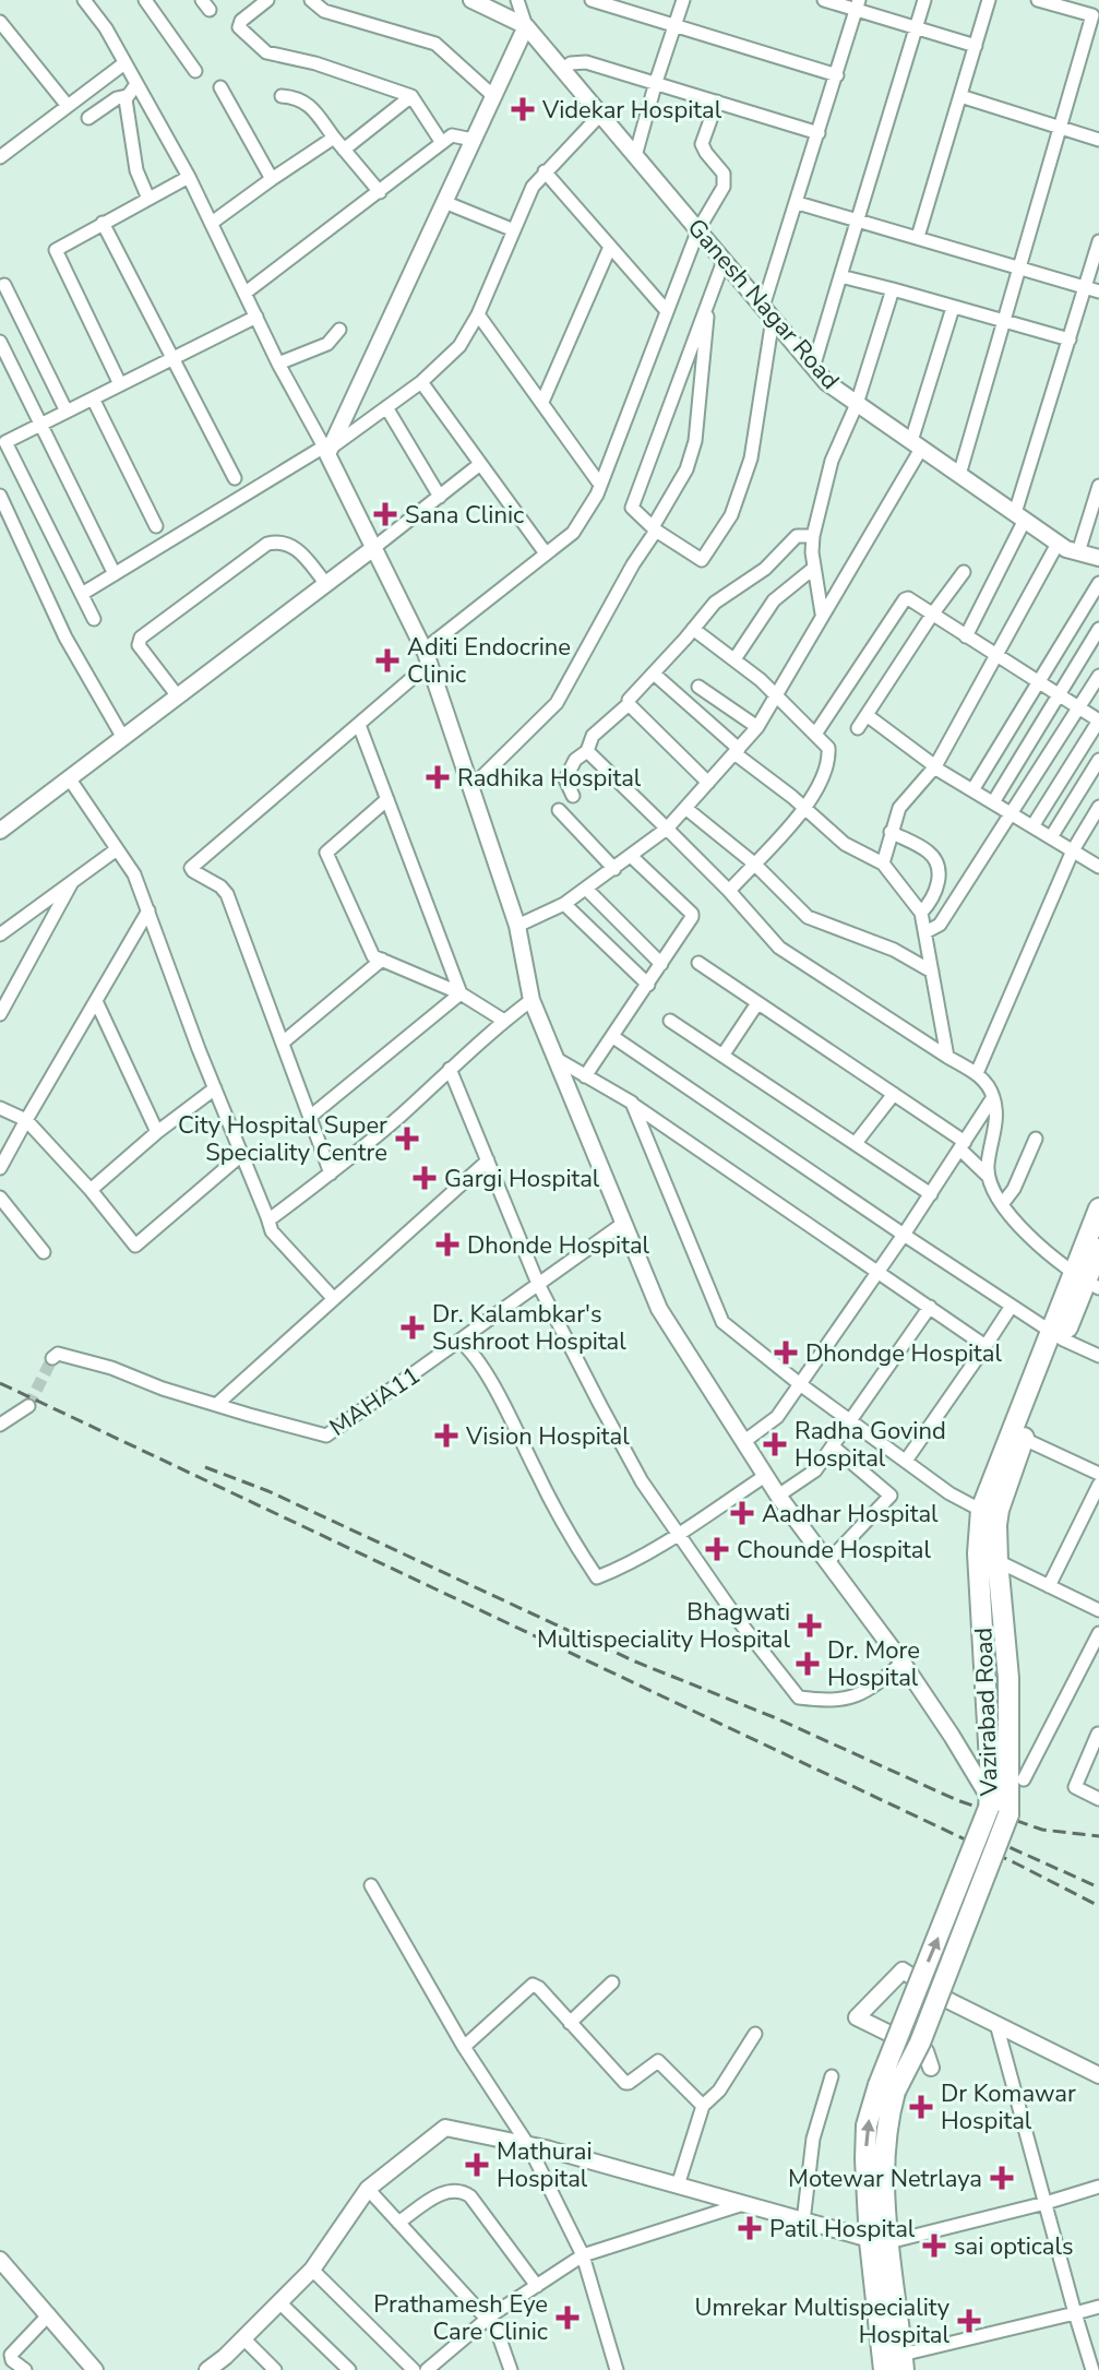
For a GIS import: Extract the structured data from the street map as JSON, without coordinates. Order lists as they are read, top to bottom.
{
  "streets": {
    "main road": ["Vazirabad Road"],
    "street": ["Ganesh Nagar Road", "MAHA11"]
  },
  "places": {
    "health": [
      "Videkar Hospital",
      "Sana Clinic",
      "Aditi Endocrine Clinic",
      "Radhika Hospital",
      "City Hospital Super Speciality Centre",
      "Gargi Hospital",
      "Dhonde Hospital",
      "Dr. Kalambkar's Sushroot Hospital",
      "Dhondge Hospital",
      "Vision Hospital",
      "Radha Govind Hospital",
      "Aadhar Hospital",
      "Chounde Hospital",
      "Bhagwati Multispeciality Hospital",
      "Dr. More Hospital",
      "Dr Komawar Hospital",
      "Mathurai Hospital",
      "Motewar Netrlaya",
      "Patil Hospital",
      "sai opticals",
      "Prathamesh Eye Care Clinic",
      "Umrekar Multispeciality Hospital"
    ]
  }
}
